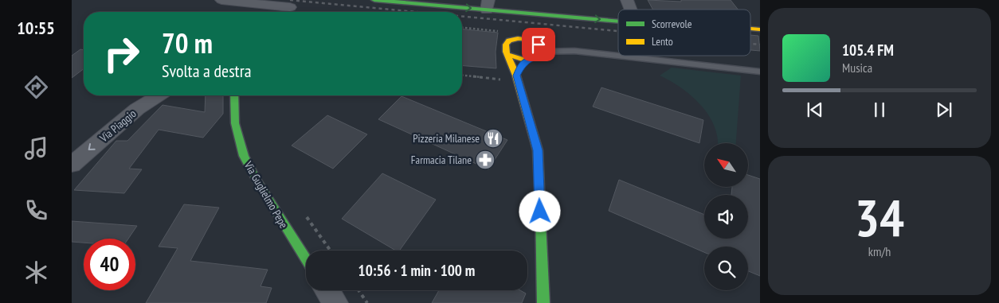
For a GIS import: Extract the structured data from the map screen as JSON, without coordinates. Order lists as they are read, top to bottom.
{
  "streets": {
    "street": ["Via Piaggio", "Via Guglielmo Pepe"]
  },
  "one_way": ["Via Piaggio"],
  "places": {
    "restaurant": ["Pizzeria Milanese"],
    "pharmacy": ["Farmacia Tilane"]
  },
  "legend": ["Scorrevole", "Lento"],
  "north": "top left",
  "page": {
    "tabs": "10:55",
    "turn": ["70 m", "Svolta a destra"],
    "song": ["105.4 FM", "Musica"],
    "tile": ["34", "km/h"],
    "limit": "40",
    "trip": "10:56 · 1 min · 100 m"
  }
}
